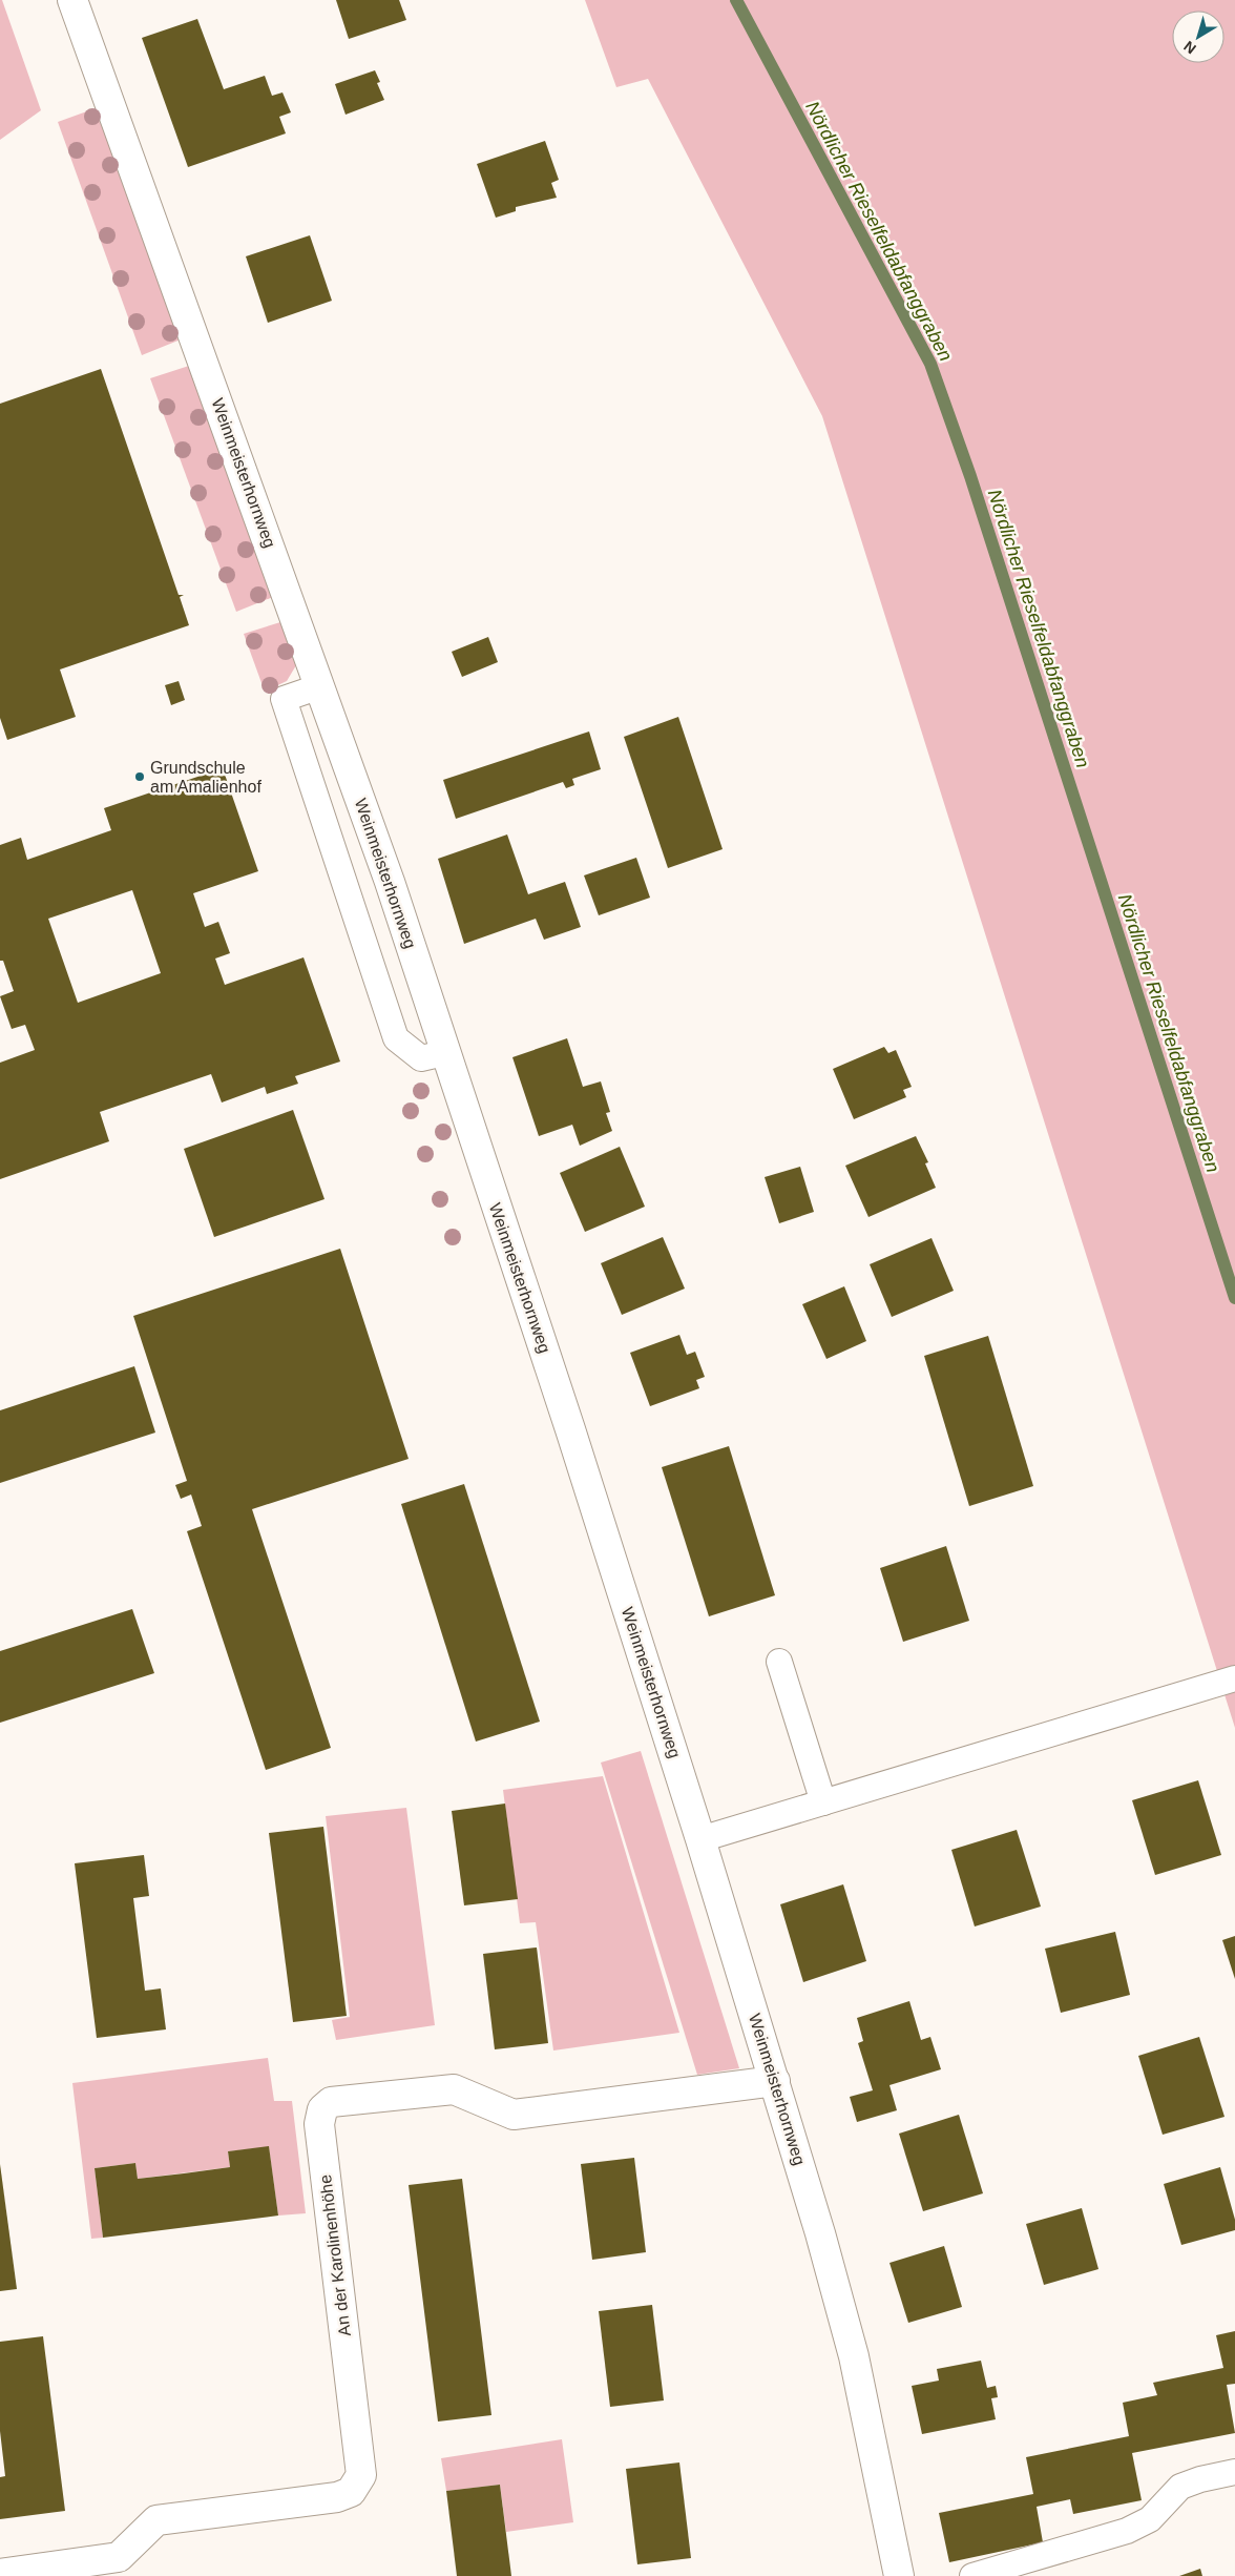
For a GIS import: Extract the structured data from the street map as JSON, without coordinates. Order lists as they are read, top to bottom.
{
  "streets": {
    "street": ["Weinmeisterhornweg", "An der Karolinenhöhe"]
  },
  "crossings": [
    ["Weinmeisterhornweg", "An der Karolinenhöhe"]
  ],
  "water": ["Nördlicher Rieselfeldabfanggraben"],
  "places": ["Grundschule am Amalienhof"],
  "north": "bottom left"
}
